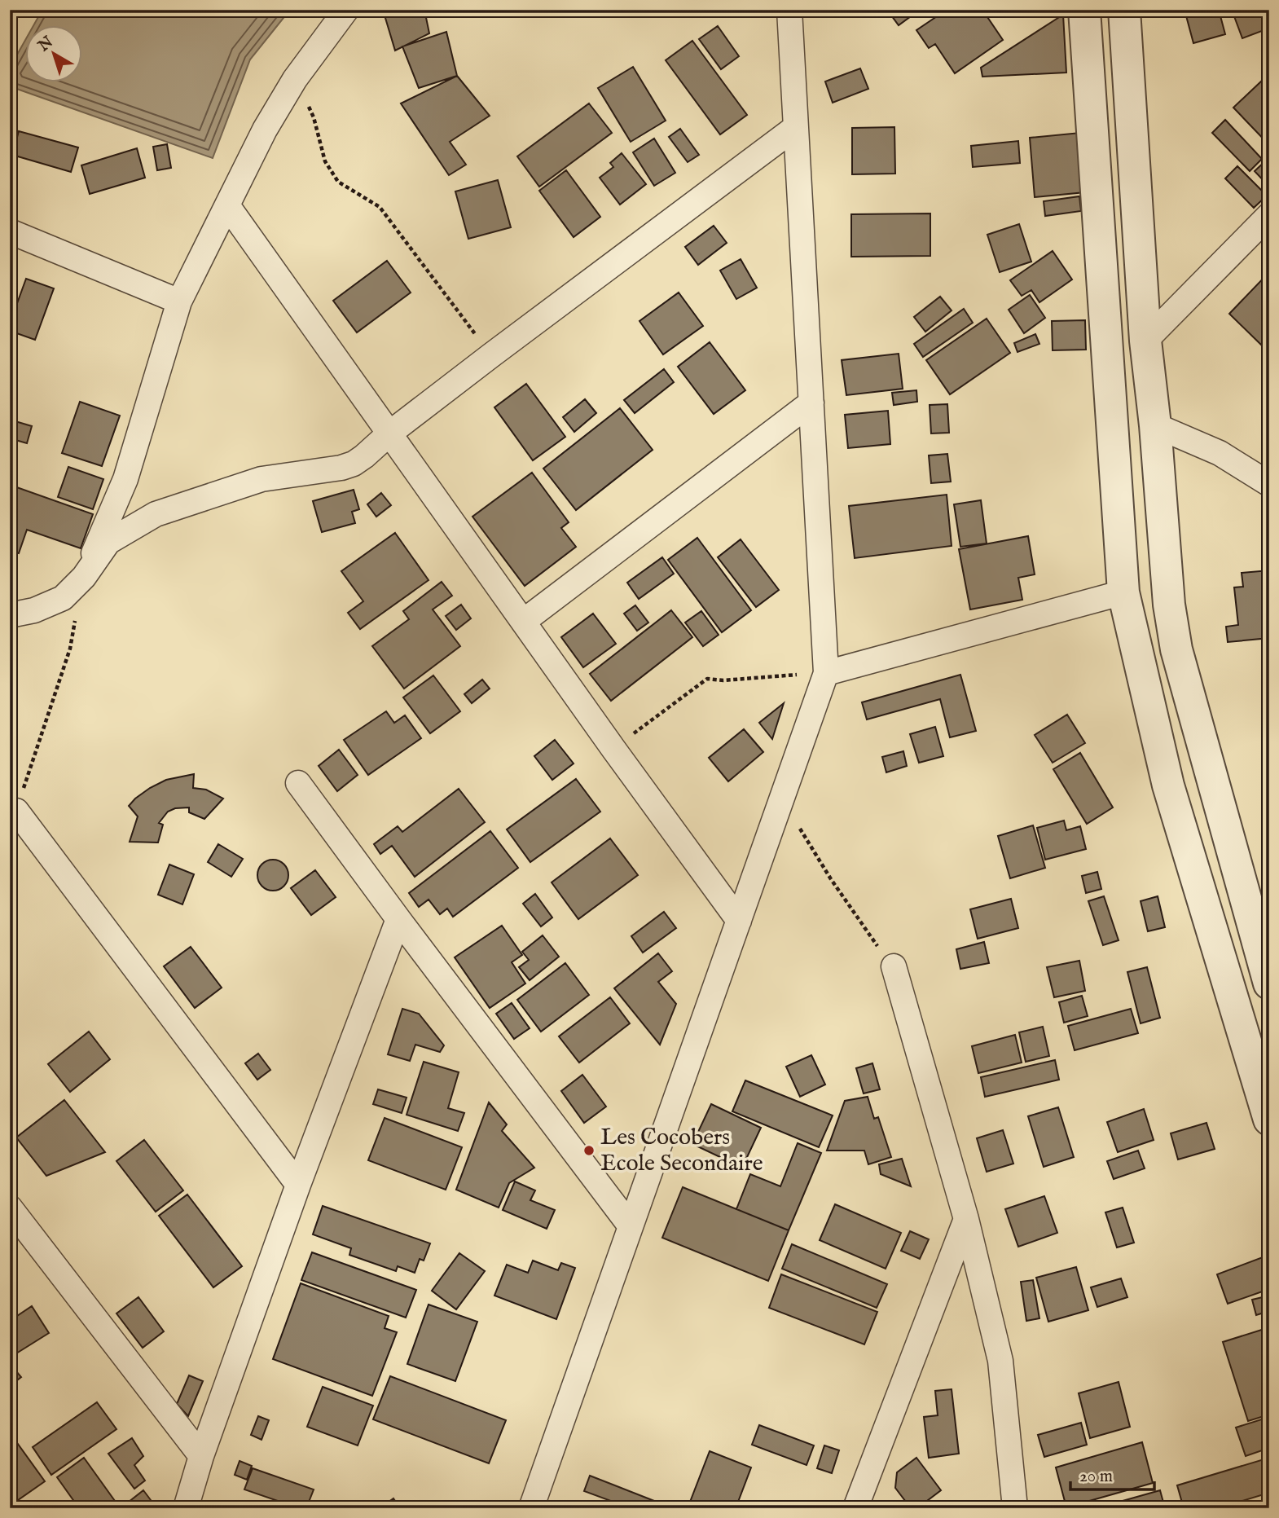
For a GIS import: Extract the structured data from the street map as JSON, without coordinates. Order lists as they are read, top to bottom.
{
  "places": ["Les Cocobers Ecole Secondaire"],
  "scale_bar": "20 m",
  "north": "top left"
}
